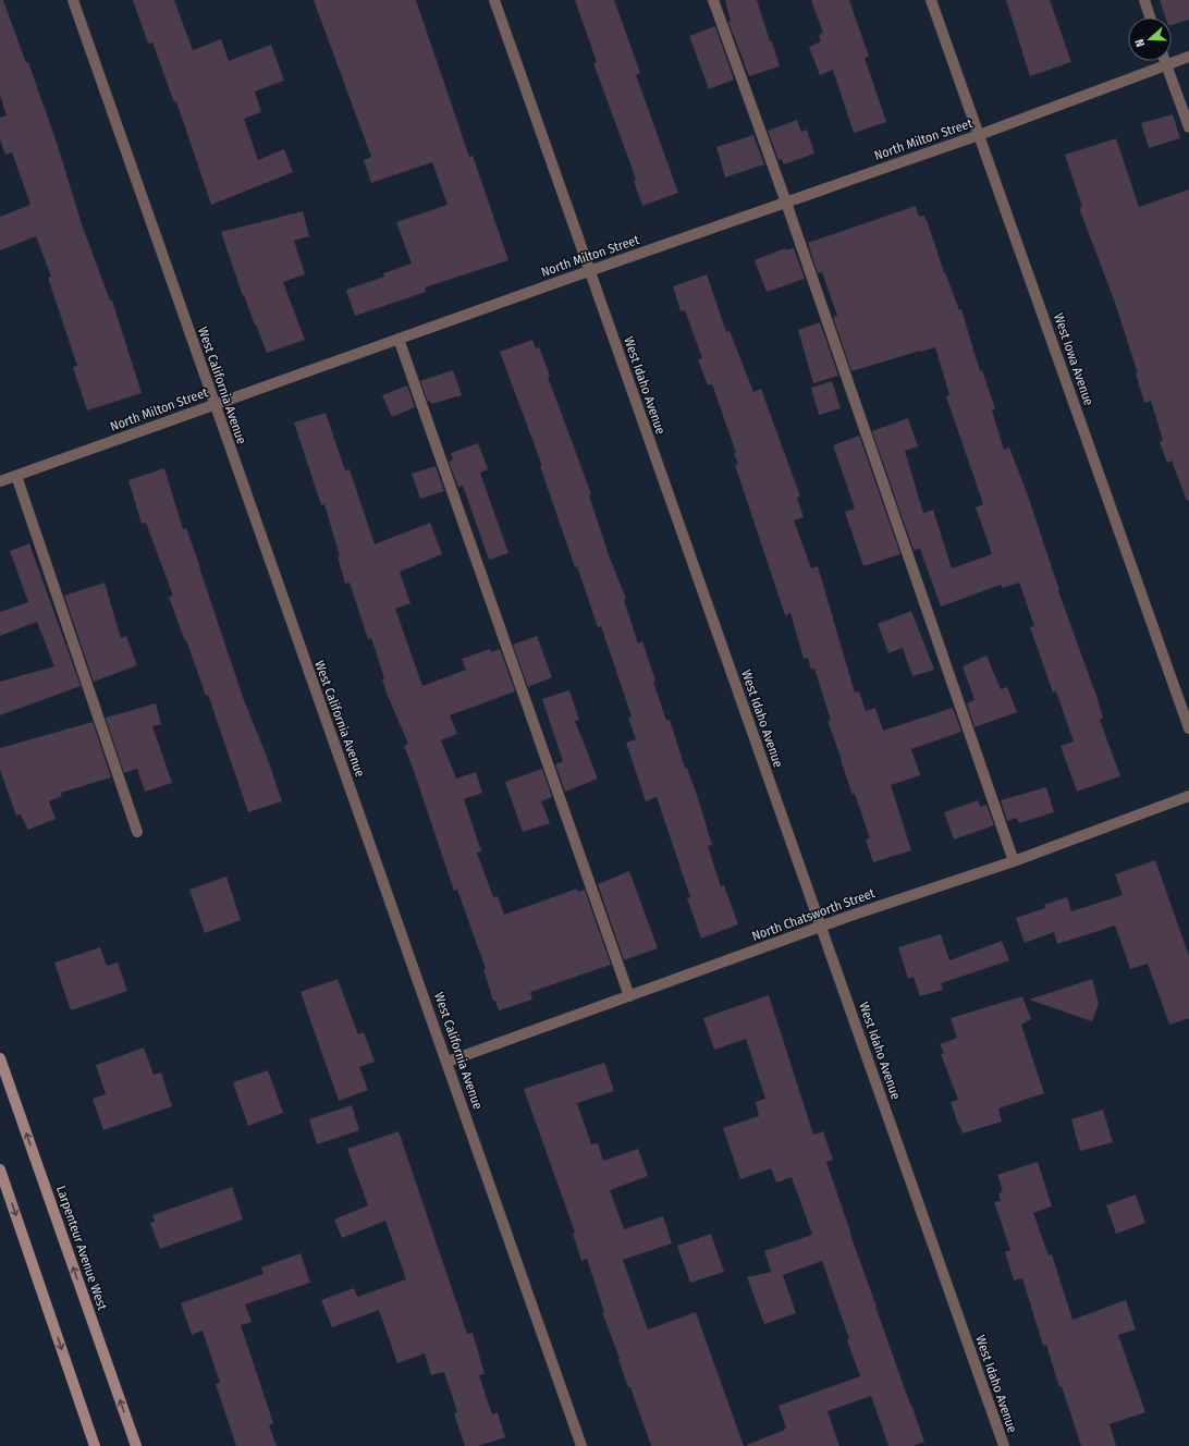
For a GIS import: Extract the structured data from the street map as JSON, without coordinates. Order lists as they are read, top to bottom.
{
  "streets": {
    "main road": ["Larpenteur Avenue West"],
    "street": [
      "North Milton Street",
      "West Iowa Avenue",
      "West California Avenue",
      "West Idaho Avenue",
      "North Chatsworth Street"
    ]
  },
  "crossings": [
    ["North Milton Street", "West Iowa Avenue"],
    ["North Milton Street", "West California Avenue"],
    ["North Milton Street", "West Idaho Avenue"],
    ["West California Avenue", "North Chatsworth Street"],
    ["West Idaho Avenue", "North Chatsworth Street"]
  ],
  "north": "left"
}
